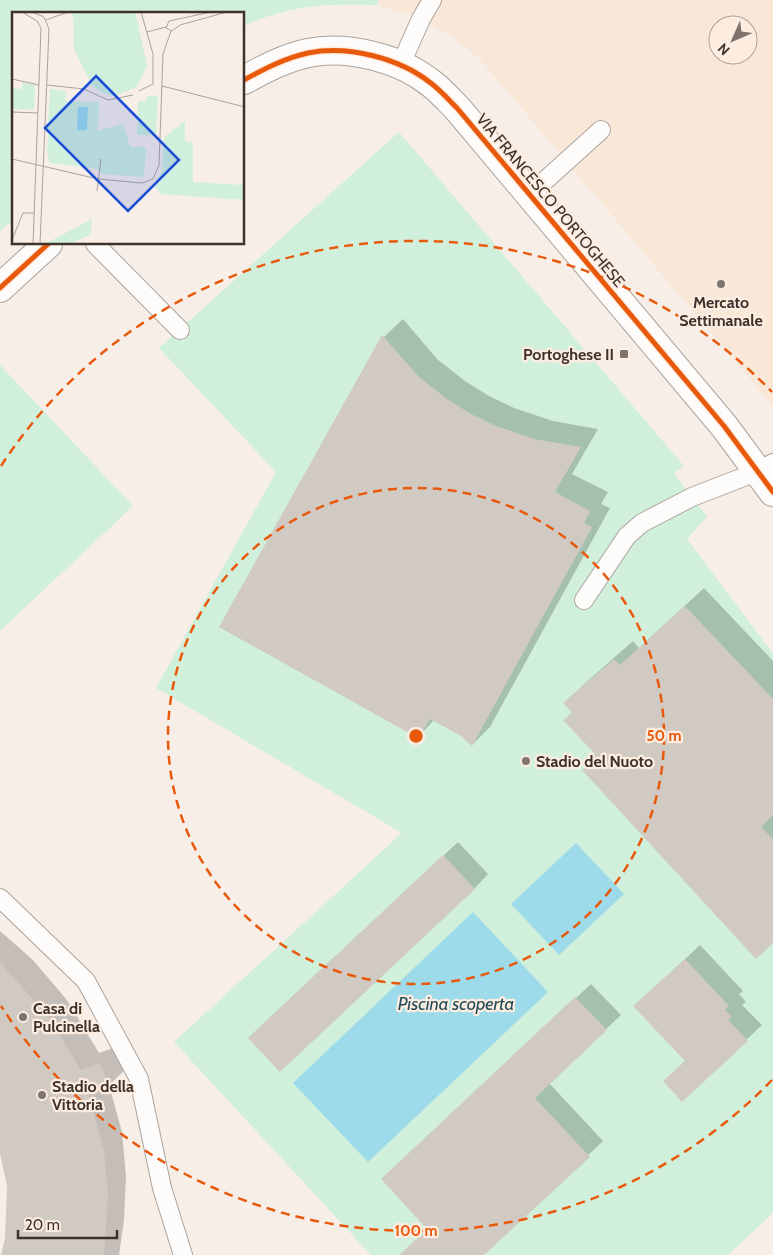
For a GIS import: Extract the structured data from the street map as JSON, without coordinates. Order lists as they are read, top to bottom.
{
  "streets": {
    "street": ["VIA FRANCESCO PORTOGHESE"]
  },
  "water": ["Piscina scoperta"],
  "places": {
    "other": [
      "Mercato Settimanale",
      "Stadio del Nuoto",
      "Casa di Pulcinella",
      "Stadio della Vittoria"
    ],
    "transit": ["Portoghese II"]
  },
  "scale_bar": "20 m",
  "north": "bottom left",
  "rings": ["50 m", "100 m"]
}
